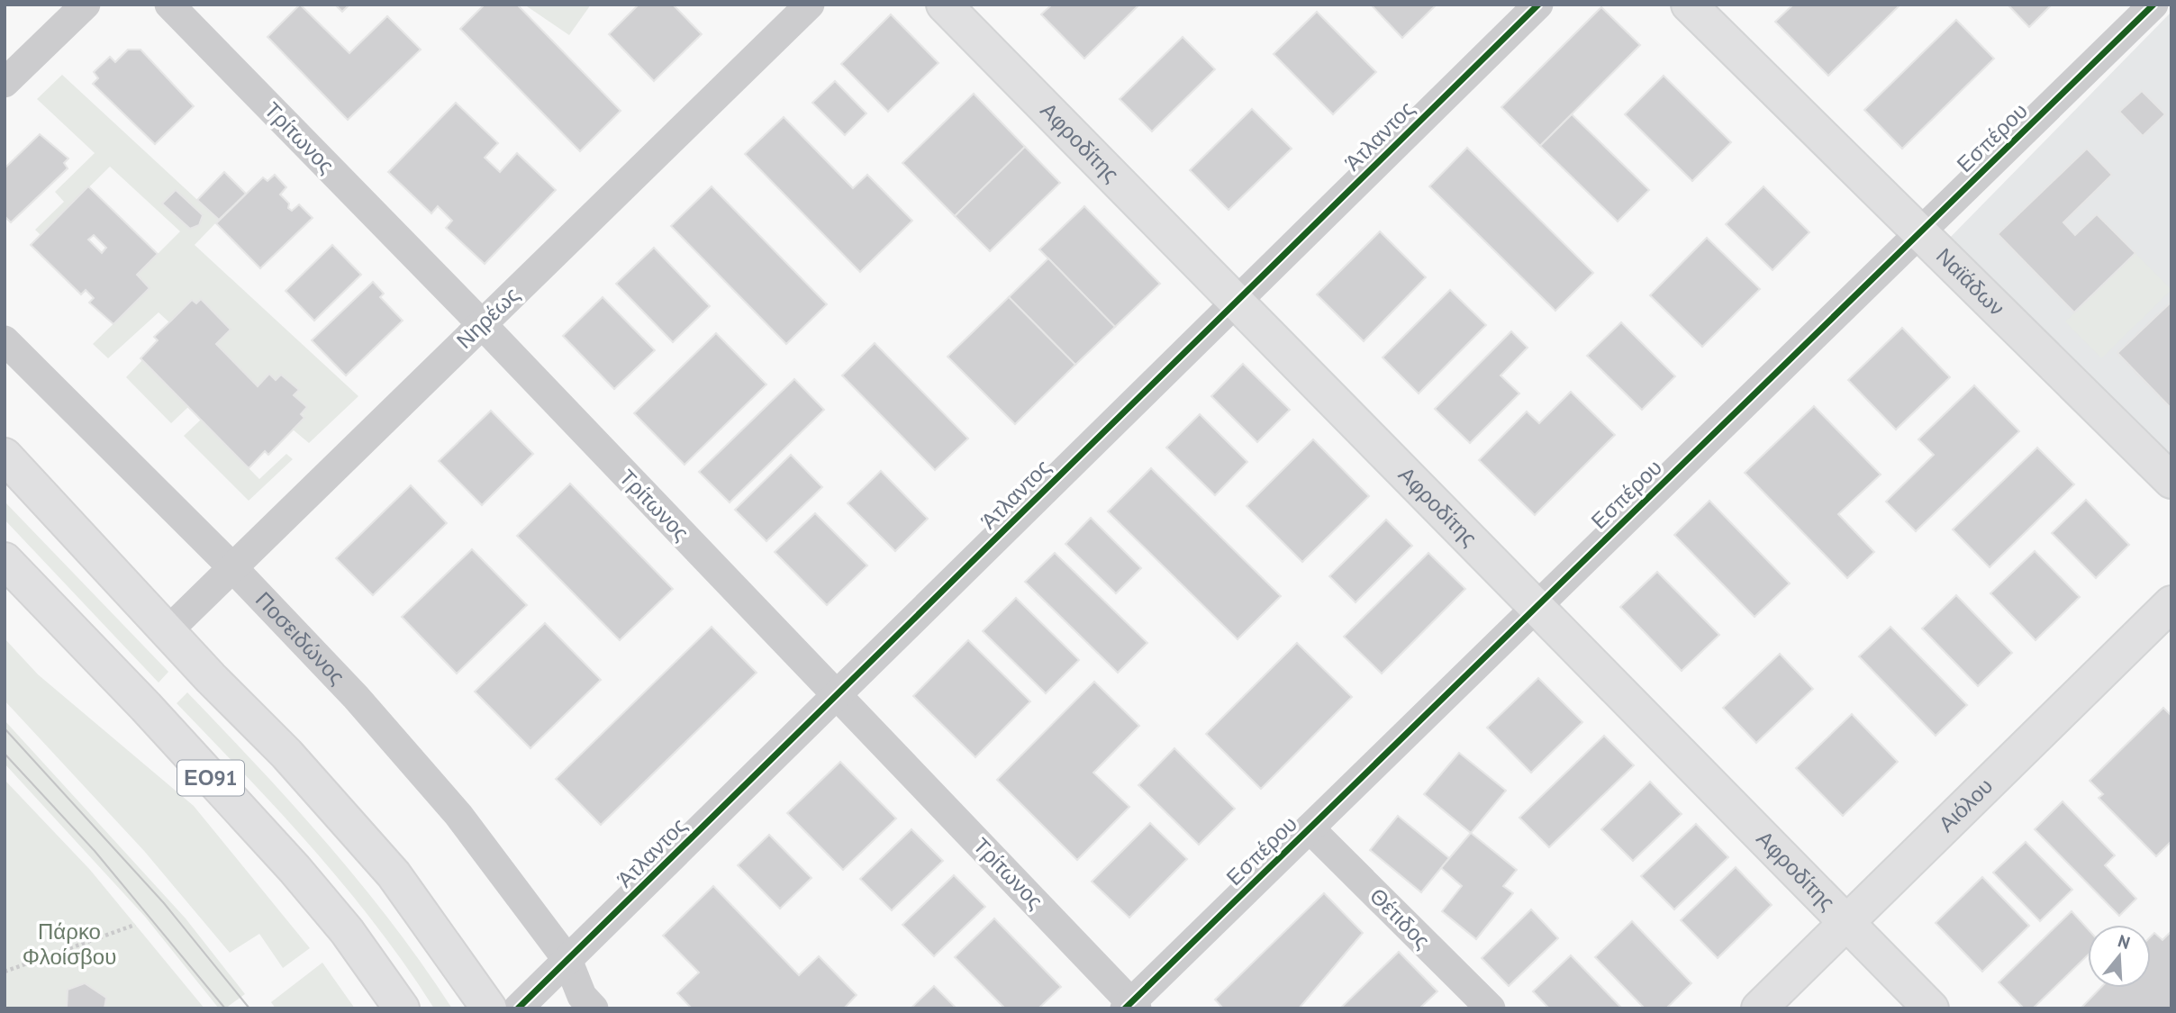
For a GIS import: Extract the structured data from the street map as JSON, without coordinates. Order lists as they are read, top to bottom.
{
  "streets": {
    "main road": [
      "Αφροδίτης",
      "Ναϊάδων",
      "ΕΟ91",
      "Αιόλου"
    ],
    "street": [
      "Άτλαντος",
      "Τρίτωνος",
      "Εσπέρου",
      "Νηρέως",
      "Ποσειδώνος",
      "Θέτιδος"
    ]
  },
  "crossings": [
    ["Άτλαντος", "Τρίτωνος"],
    ["Άτλαντος", "Αφροδίτης"],
    ["Άτλαντος", "Ποσειδώνος"],
    ["Τρίτωνος", "Εσπέρου"],
    ["Τρίτωνος", "Νηρέως"],
    ["Εσπέρου", "Αφροδίτης"],
    ["Εσπέρου", "Ναϊάδων"],
    ["Εσπέρου", "Θέτιδος"],
    ["Αφροδίτης", "Αιόλου"],
    ["Νηρέως", "Ποσειδώνος"]
  ],
  "parks": ["Πάρκο Φλοίσβου"],
  "north": "top"
}
